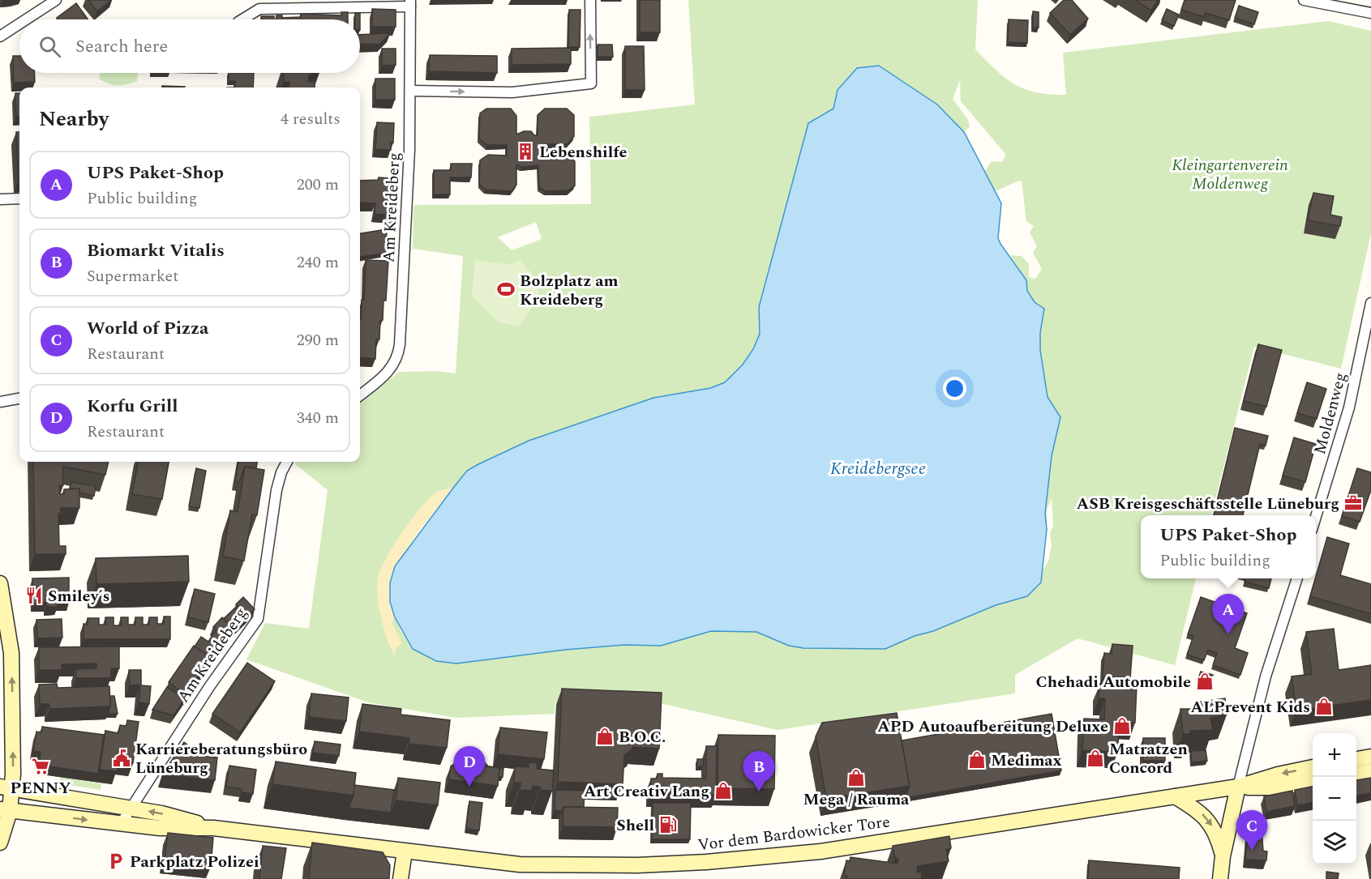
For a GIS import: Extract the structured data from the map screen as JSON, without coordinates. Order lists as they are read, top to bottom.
{
  "streets": {
    "main road": ["Vor dem Bardowicker Tore"],
    "street": ["Am Kreideberg", "Moldenweg"]
  },
  "crossings": [
    ["Am Kreideberg", "Vor dem Bardowicker Tore"]
  ],
  "water": ["Kreidebergsee"],
  "parks": ["Kleingartenverein Moldenweg"],
  "places": {
    "building": ["Lebenshilfe"],
    "sports": ["Bolzplatz am Kreideberg"],
    "office": ["ASB Kreisgeschäftsstelle Lüneburg"],
    "restaurant": ["Smiley´s"],
    "shop": [
      "Chehadi Automobile",
      "ALPrevent Kids",
      "APD Autoaufbereitung Deluxe",
      "B.O.C.",
      "Matratzen Concord",
      "Medimax",
      "Mega / Rauma",
      "Art Creativ Lang"
    ],
    "public building": ["Karriereberatungsbüro Lüneburg"],
    "supermarket": ["PENNY"],
    "fuel station": ["Shell"],
    "parking": ["Parkplatz Polizei"]
  },
  "page": {
    "search": "Search here",
    "heading": ["Nearby", "4 results"],
    "list": [
      {
        "mark": "A",
        "name": "UPS Paket-Shop",
        "note": "Public building",
        "value": "200 m"
      },
      {
        "mark": "B",
        "name": "Biomarkt Vitalis",
        "note": "Supermarket",
        "value": "240 m"
      },
      {
        "mark": "C",
        "name": "World of Pizza",
        "note": "Restaurant",
        "value": "290 m"
      },
      {
        "mark": "D",
        "name": "Korfu Grill",
        "note": "Restaurant",
        "value": "340 m"
      }
    ],
    "popup": ["UPS Paket-Shop", "Public building"],
    "pins": [
      "A",
      "D",
      "B",
      "C"
    ],
    "map_buttons": ["+", "−"]
  }
}
